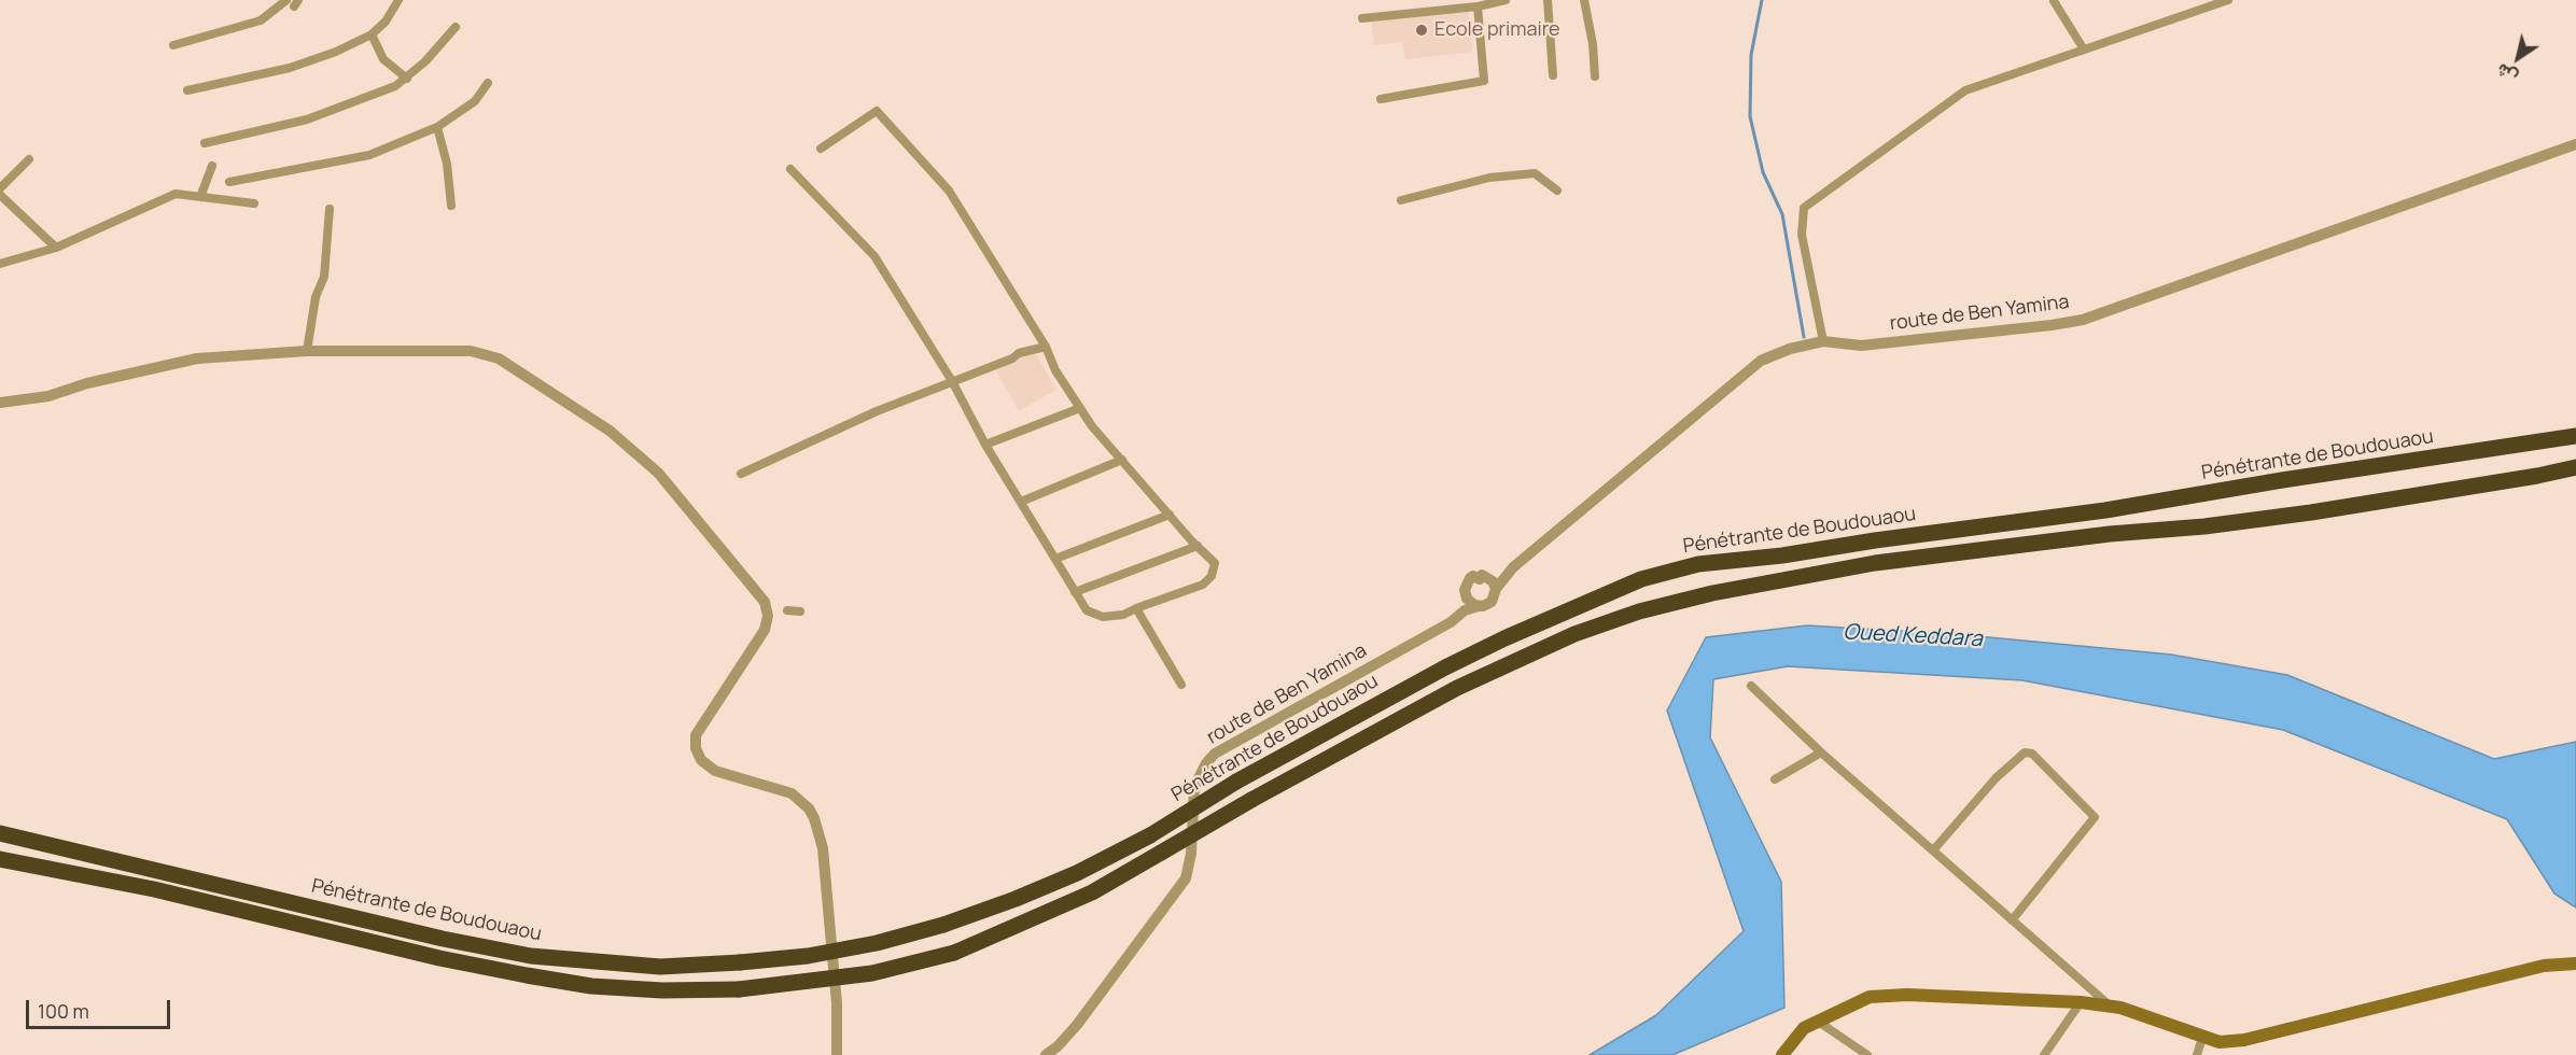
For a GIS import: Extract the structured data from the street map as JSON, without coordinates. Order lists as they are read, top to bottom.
{
  "streets": {
    "highway": ["Pénétrante de Boudouaou"],
    "street": ["route de Ben Yamina"]
  },
  "water": ["Oued Keddara"],
  "places": ["Ecole primaire"],
  "scale_bar": "100 m",
  "north": "bottom left"
}
